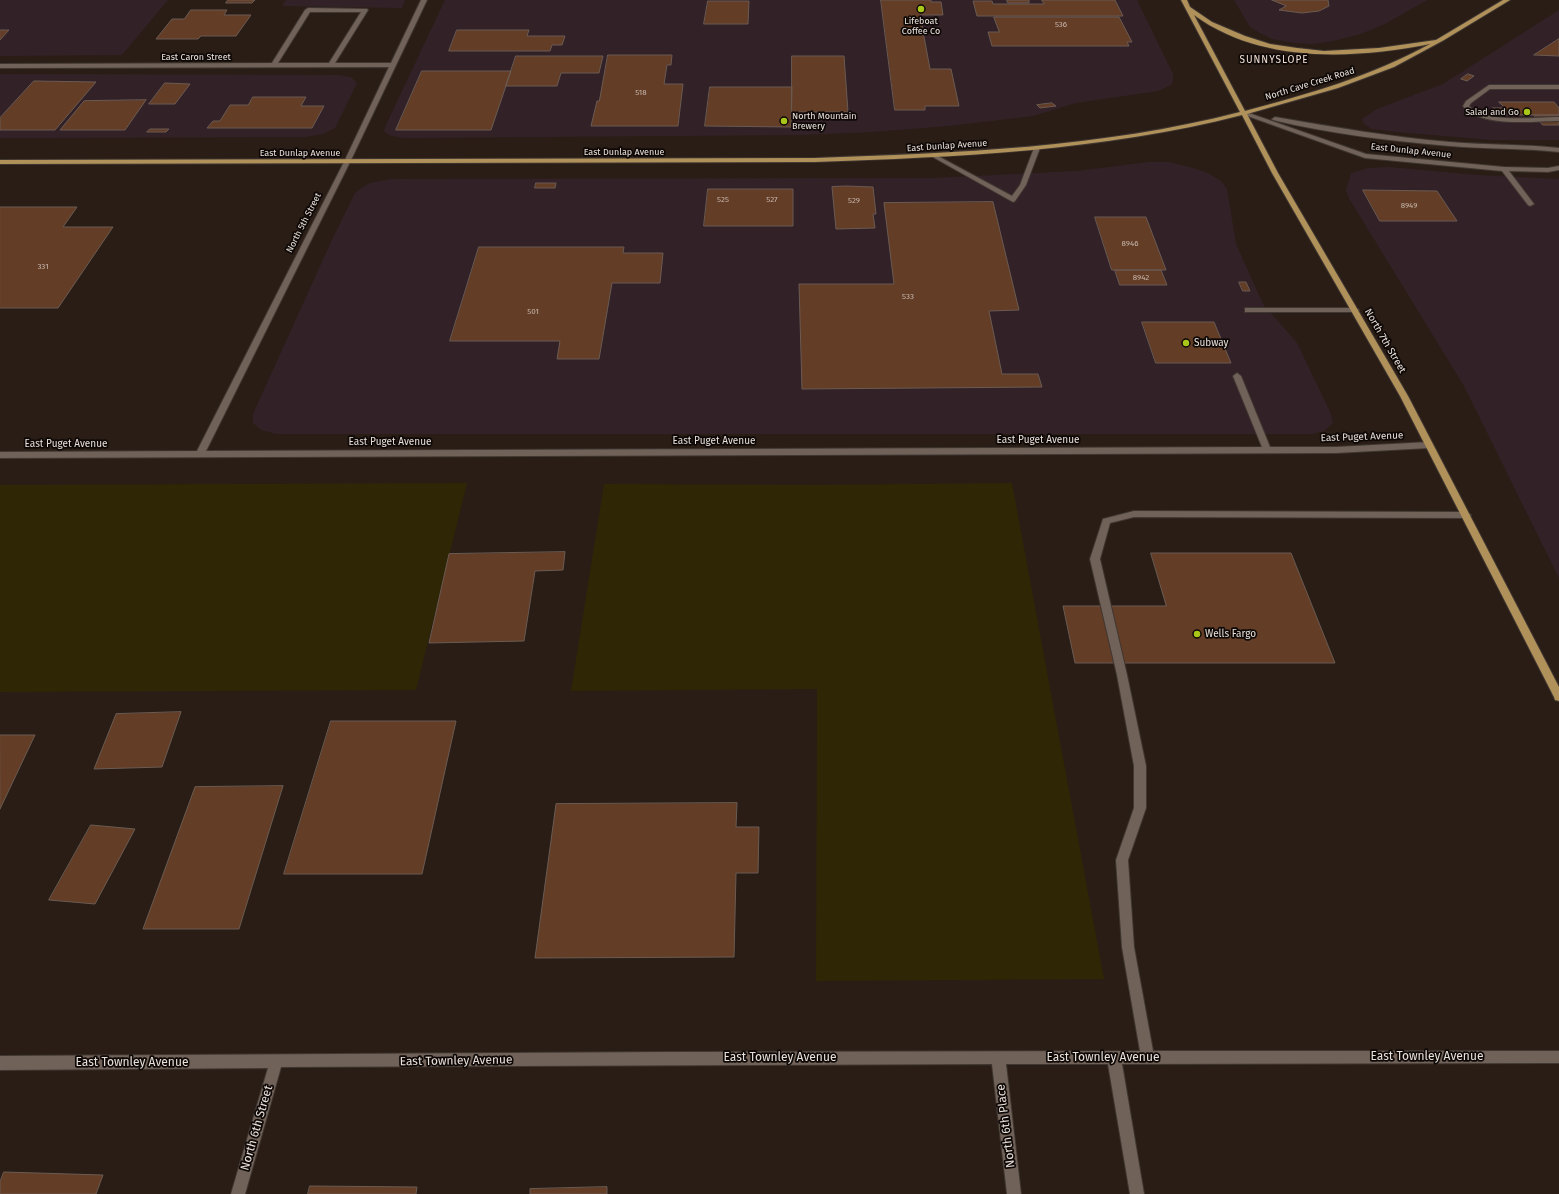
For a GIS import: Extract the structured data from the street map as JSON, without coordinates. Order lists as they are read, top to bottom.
{
  "streets": {
    "main road": ["North Cave Creek Road", "East Dunlap Avenue", "North 7th Street"],
    "street": [
      "East Caron Street",
      "North 5th Street",
      "East Puget Avenue",
      "East Townley Avenue",
      "North 6th Place",
      "North 6th Street"
    ]
  },
  "crossings": [
    ["East Caron Street", "North 5th Street"],
    ["North Cave Creek Road", "East Dunlap Avenue"],
    ["North Cave Creek Road", "North 7th Street"],
    ["East Dunlap Avenue", "North 5th Street"],
    ["East Dunlap Avenue", "North 7th Street"],
    ["North 5th Street", "East Puget Avenue"],
    ["North 7th Street", "East Puget Avenue"],
    ["East Townley Avenue", "North 6th Place"],
    ["East Townley Avenue", "North 6th Street"]
  ],
  "districts": ["SUNNYSLOPE"],
  "places": [
    "Lifeboat Coffee Co",
    "Salad and Go",
    "North Mountain Brewery",
    "Subway",
    "Wells Fargo"
  ],
  "house_numbers": [
    "536",
    "518",
    "525",
    "527",
    "529",
    "8949",
    "8946",
    "331",
    "8942",
    "533",
    "501"
  ]
}
